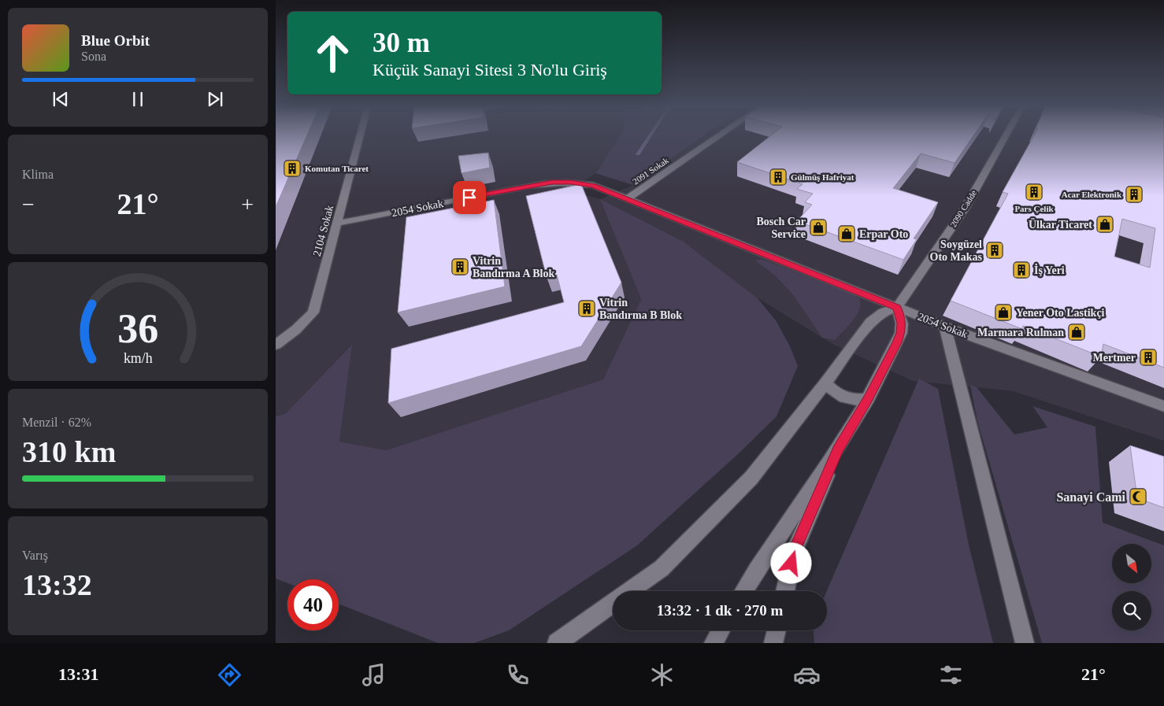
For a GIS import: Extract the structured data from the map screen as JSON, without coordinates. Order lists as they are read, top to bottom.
{
  "streets": {
    "street": [
      "2091 Sokak",
      "2054 Sokak",
      "2090 Cadde",
      "2104 Sokak"
    ]
  },
  "crossings": [
    ["2091 Sokak", "2054 Sokak"],
    ["2054 Sokak", "2090 Cadde"],
    ["2054 Sokak", "2104 Sokak"]
  ],
  "places": {
    "building": [
      "Komutan Ticaret",
      "Gülmüş Hafriyat",
      "Pars Çelik",
      "Acar Elektronik",
      "Soygüzel Oto Makas",
      "Vitrin Bandırma A Blok",
      "İş Yeri",
      "Vitrin Bandırma B Blok",
      "Mertmer"
    ],
    "shop": [
      "Ülkar Ticaret",
      "Bosch Car Service",
      "Erpar Oto",
      "Yener Oto Lastikçi",
      "Marmara Rulman"
    ],
    "mosque": ["Sanayi Cami"]
  },
  "north": "bottom right",
  "page": {
    "turn": ["30 m", "Küçük Sanayi Sitesi 3 No'lu Giriş"],
    "song": ["Blue Orbit", "Sona"],
    "tile": [
      "Klima",
      ["Menzil · 62%", "310 km"],
      ["Varış", "13:32"]
    ],
    "heat": ["−", "21°", "+"],
    "limit": "40",
    "trip": "13:32 · 1 dk · 270 m",
    "tabs": ["13:31", "21°"],
    "gauge": ["36", "km/h"]
  }
}
